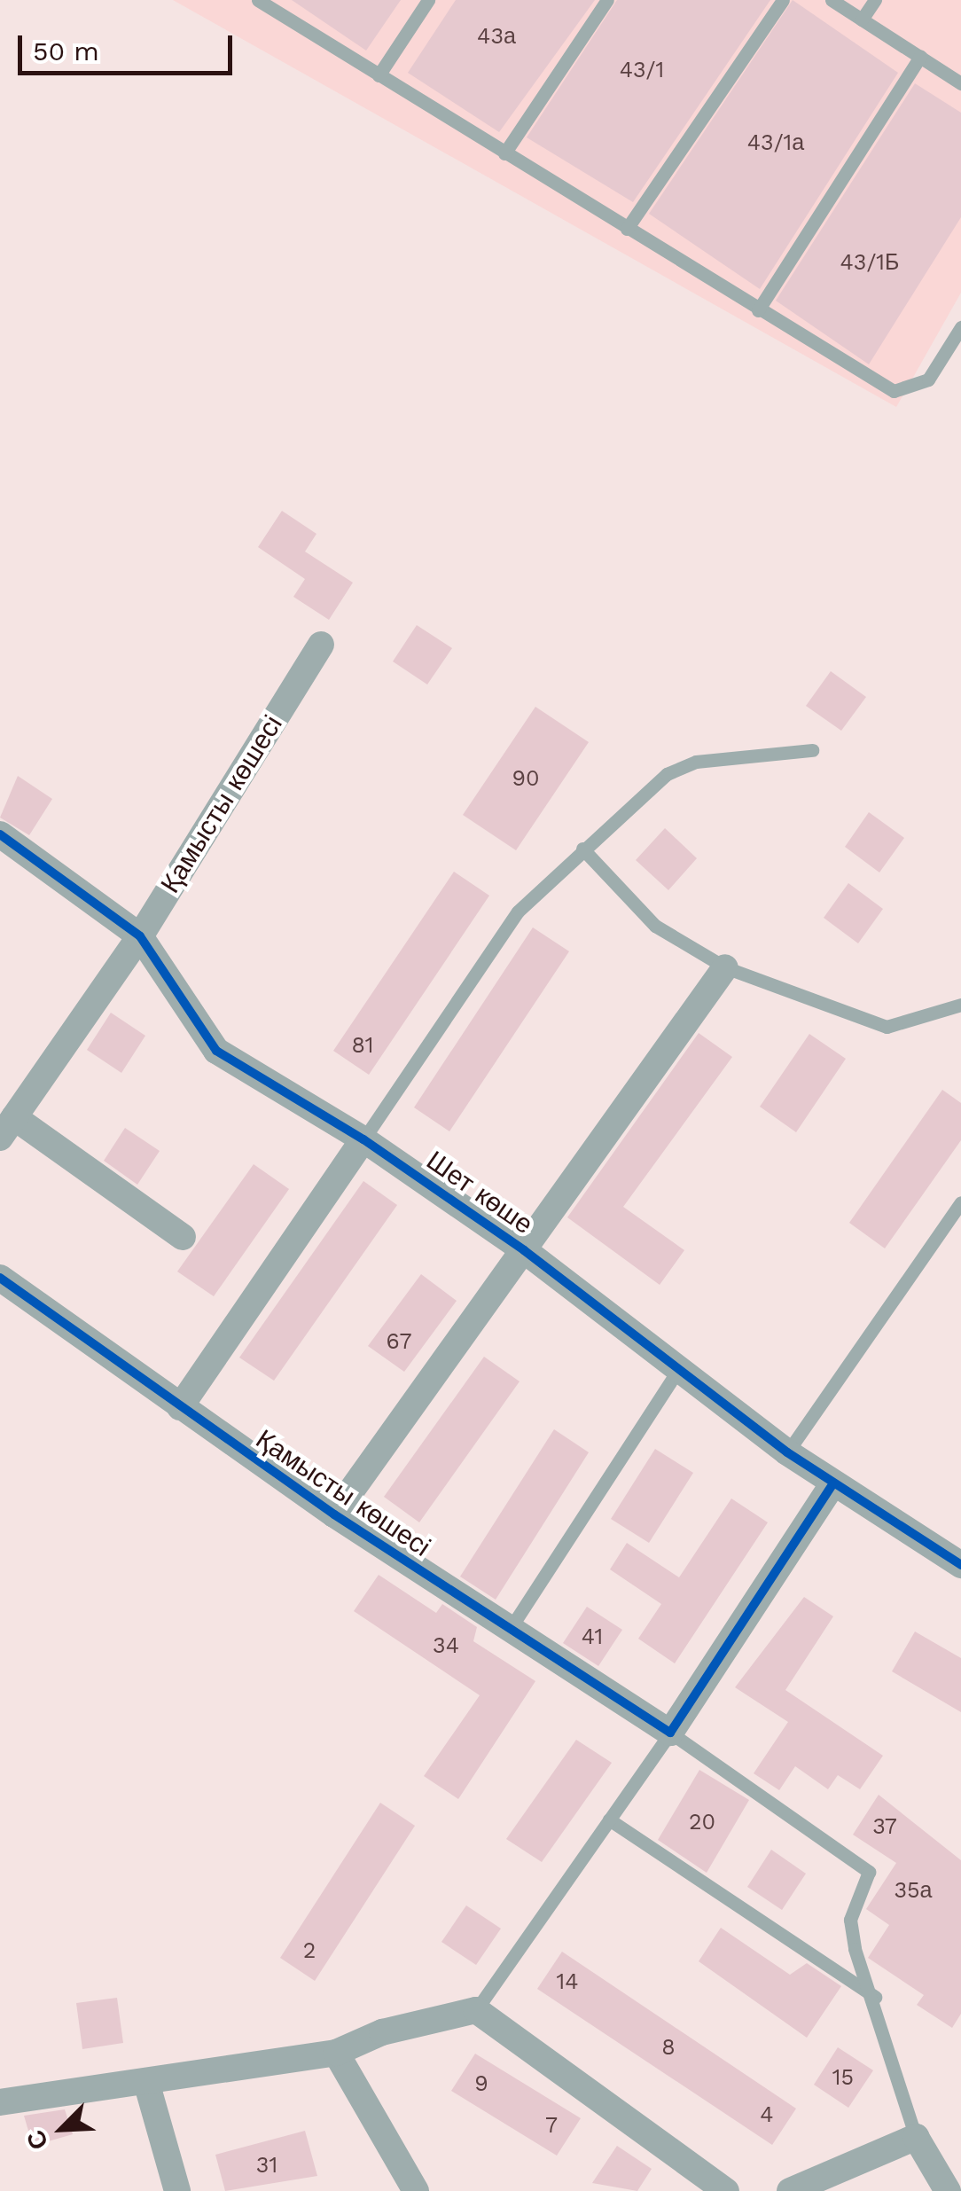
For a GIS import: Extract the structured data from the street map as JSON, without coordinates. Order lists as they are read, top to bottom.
{
  "streets": {
    "street": ["Қамысты көшесі", "Шет көше"]
  },
  "crossings": [
    ["Қамысты көшесі", "Шет көше"]
  ],
  "house_numbers": [
    "43а",
    "43/1",
    "43/1а",
    "43/1Б",
    "90",
    "81",
    "67",
    "41",
    "34",
    "20",
    "37",
    "35а",
    "2",
    "14",
    "8",
    "15",
    "9",
    "4",
    "7",
    "31"
  ],
  "scale_bar": "50 m",
  "north": "bottom left"
}
